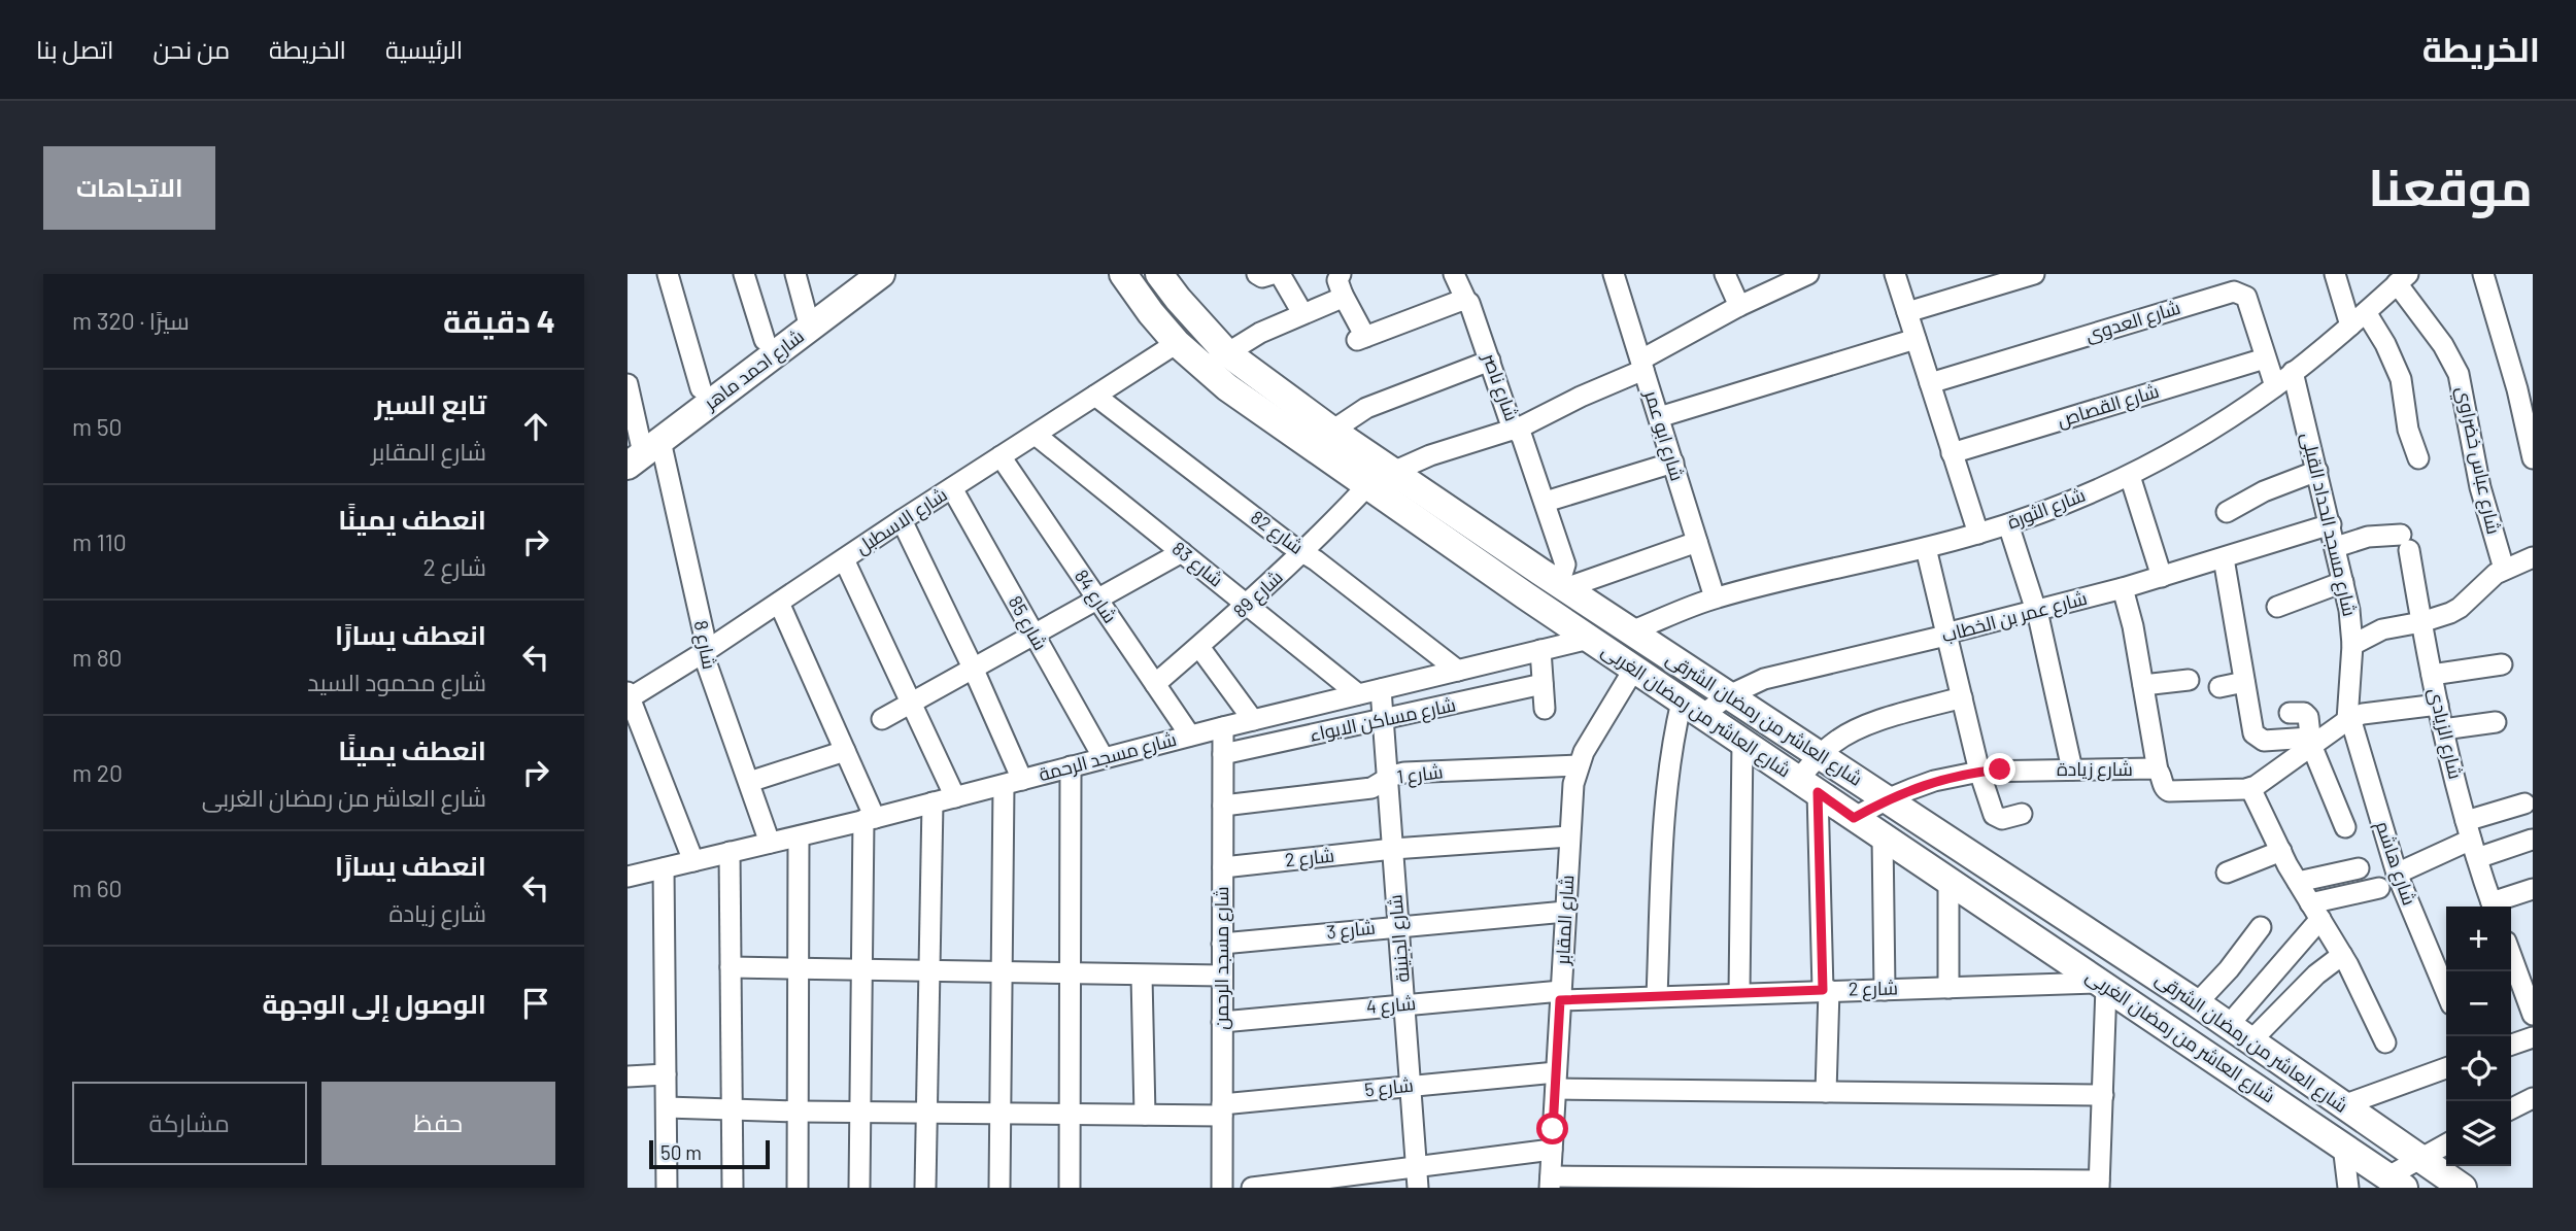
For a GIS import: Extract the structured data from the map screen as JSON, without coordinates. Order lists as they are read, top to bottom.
{
  "streets": {
    "street": [
      "شارع العدوى",
      "شارع احمد ماهر",
      "شارع ناصر",
      "شارع القصاص",
      "شارع ابو عمر",
      "شارع عباس خضراوي",
      "شارع الثورة",
      "شارع الاسطبل",
      "شارع مسجد الحداد القبلى",
      "شارع 82",
      "شارع 83",
      "شارع 89",
      "شارع 84",
      "شارع عمر بن الخطاب",
      "شارع 85",
      "شارع 8",
      "شارع العاشر من رمضان الغربى",
      "شارع العاشر من رمضان الشرقى",
      "شارع مساكن الايواء",
      "شارع الزيادى",
      "شارع مسجد الرحمة",
      "شارع زيادة",
      "شارع 1",
      "شارع 2",
      "شارع هاشم",
      "شارع المقابر",
      "شارع 3",
      "شارع الجنينة",
      "شارع مسجد الرحمن",
      "شارع 4",
      "شارع 5"
    ]
  },
  "crossings": [
    ["شارع احمد ماهر", "شارع 8"],
    ["شارع ناصر", "شارع العاشر من رمضان الشرقى"],
    ["شارع ابو عمر", "شارع الثورة"],
    ["شارع عباس خضراوي", "شارع الثورة"],
    ["شارع الثورة", "شارع مسجد الحداد القبلى"],
    ["شارع الثورة", "شارع العاشر من رمضان الشرقى"],
    ["شارع الاسطبل", "شارع 82"],
    ["شارع الاسطبل", "شارع 83"],
    ["شارع الاسطبل", "شارع 84"],
    ["شارع الاسطبل", "شارع 85"],
    ["شارع الاسطبل", "شارع 8"],
    ["شارع الاسطبل", "شارع العاشر من رمضان الغربى"],
    ["شارع مسجد الحداد القبلى", "شارع عمر بن الخطاب"],
    ["شارع مسجد الحداد القبلى", "شارع الزيادى"],
    ["شارع مسجد الحداد القبلى", "شارع هاشم"],
    ["شارع 82", "شارع 89"],
    ["شارع 82", "شارع مسجد الرحمة"],
    ["شارع 83", "شارع 89"],
    ["شارع 83", "شارع مسجد الرحمة"],
    ["شارع 89", "شارع 84"],
    ["شارع 89", "شارع العاشر من رمضان الغربى"],
    ["شارع 89", "شارع العاشر من رمضان الشرقى"],
    ["شارع 84", "شارع مسجد الرحمة"],
    ["شارع عمر بن الخطاب", "شارع العاشر من رمضان الغربى"],
    ["شارع عمر بن الخطاب", "شارع العاشر من رمضان الشرقى"],
    ["شارع 85", "شارع مسجد الرحمة"],
    ["شارع 8", "شارع مسجد الرحمة"],
    ["شارع العاشر من رمضان الغربى", "شارع العاشر من رمضان الشرقى"],
    ["شارع العاشر من رمضان الغربى", "شارع مسجد الرحمة"],
    ["شارع العاشر من رمضان الغربى", "شارع زيادة"],
    ["شارع العاشر من رمضان الغربى", "شارع 2"],
    ["شارع العاشر من رمضان الغربى", "شارع المقابر"],
    ["شارع العاشر من رمضان الشرقى", "شارع زيادة"],
    ["شارع مساكن الايواء", "شارع الجنينة"],
    ["شارع مساكن الايواء", "شارع مسجد الرحمن"],
    ["شارع مسجد الرحمة", "شارع الجنينة"],
    ["شارع مسجد الرحمة", "شارع مسجد الرحمن"],
    ["شارع 1", "شارع المقابر"],
    ["شارع 1", "شارع الجنينة"],
    ["شارع 1", "شارع مسجد الرحمن"],
    ["شارع 2", "شارع المقابر"],
    ["شارع 2", "شارع الجنينة"],
    ["شارع 2", "شارع مسجد الرحمن"],
    ["شارع 2", "شارع 4"],
    ["شارع المقابر", "شارع 3"],
    ["شارع المقابر", "شارع 4"],
    ["شارع المقابر", "شارع 5"],
    ["شارع 3", "شارع الجنينة"],
    ["شارع 3", "شارع مسجد الرحمن"],
    ["شارع الجنينة", "شارع 4"],
    ["شارع الجنينة", "شارع 5"],
    ["شارع مسجد الرحمن", "شارع 4"],
    ["شارع مسجد الرحمن", "شارع 5"]
  ],
  "scale_bar": "50 m",
  "page": {
    "header": "الخريطة",
    "nav": [
      "الرئيسية",
      "الخريطة",
      "من نحن",
      "اتصل بنا"
    ],
    "title": "موقعنا",
    "buttons": [
      "الاتجاهات",
      ["حفظ", "مشاركة"]
    ],
    "heading": ["4 دقيقة", "سيرًا · 320 m"],
    "list": [
      ["تابع السير", "شارع المقابر", "50 m"],
      ["انعطف يمينًا", "شارع 2", "110 m"],
      ["انعطف يسارًا", "شارع محمود السيد", "80 m"],
      ["انعطف يمينًا", "شارع العاشر من رمضان الغربى", "20 m"],
      ["انعطف يسارًا", "شارع زيادة", "60 m"],
      "الوصول إلى الوجهة"
    ],
    "map_buttons": ["+", "−"],
    "scale": "50 m"
  }
}
